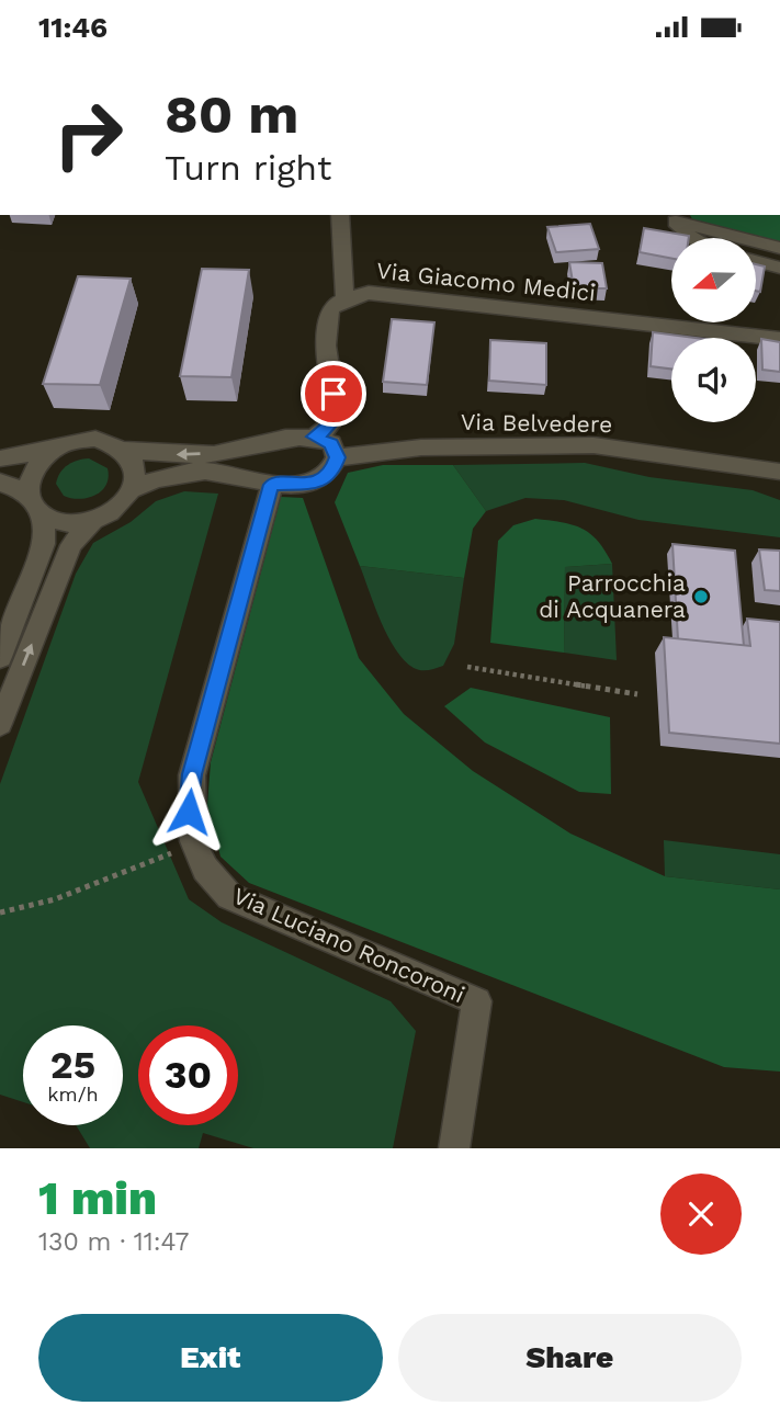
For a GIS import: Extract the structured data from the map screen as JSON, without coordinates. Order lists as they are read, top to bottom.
{
  "streets": {
    "street": ["Via Giacomo Medici", "Via Belvedere", "Via Luciano Roncoroni"]
  },
  "places": ["Parrocchia di Acquanera"],
  "north": "left",
  "page": {
    "status": "11:46",
    "turn": ["80 m", "Turn right"],
    "speed": "25 km/h",
    "limit": "30",
    "heading": ["1 min", "130 m · 11:47"],
    "buttons": ["Exit", "Share"]
  }
}
